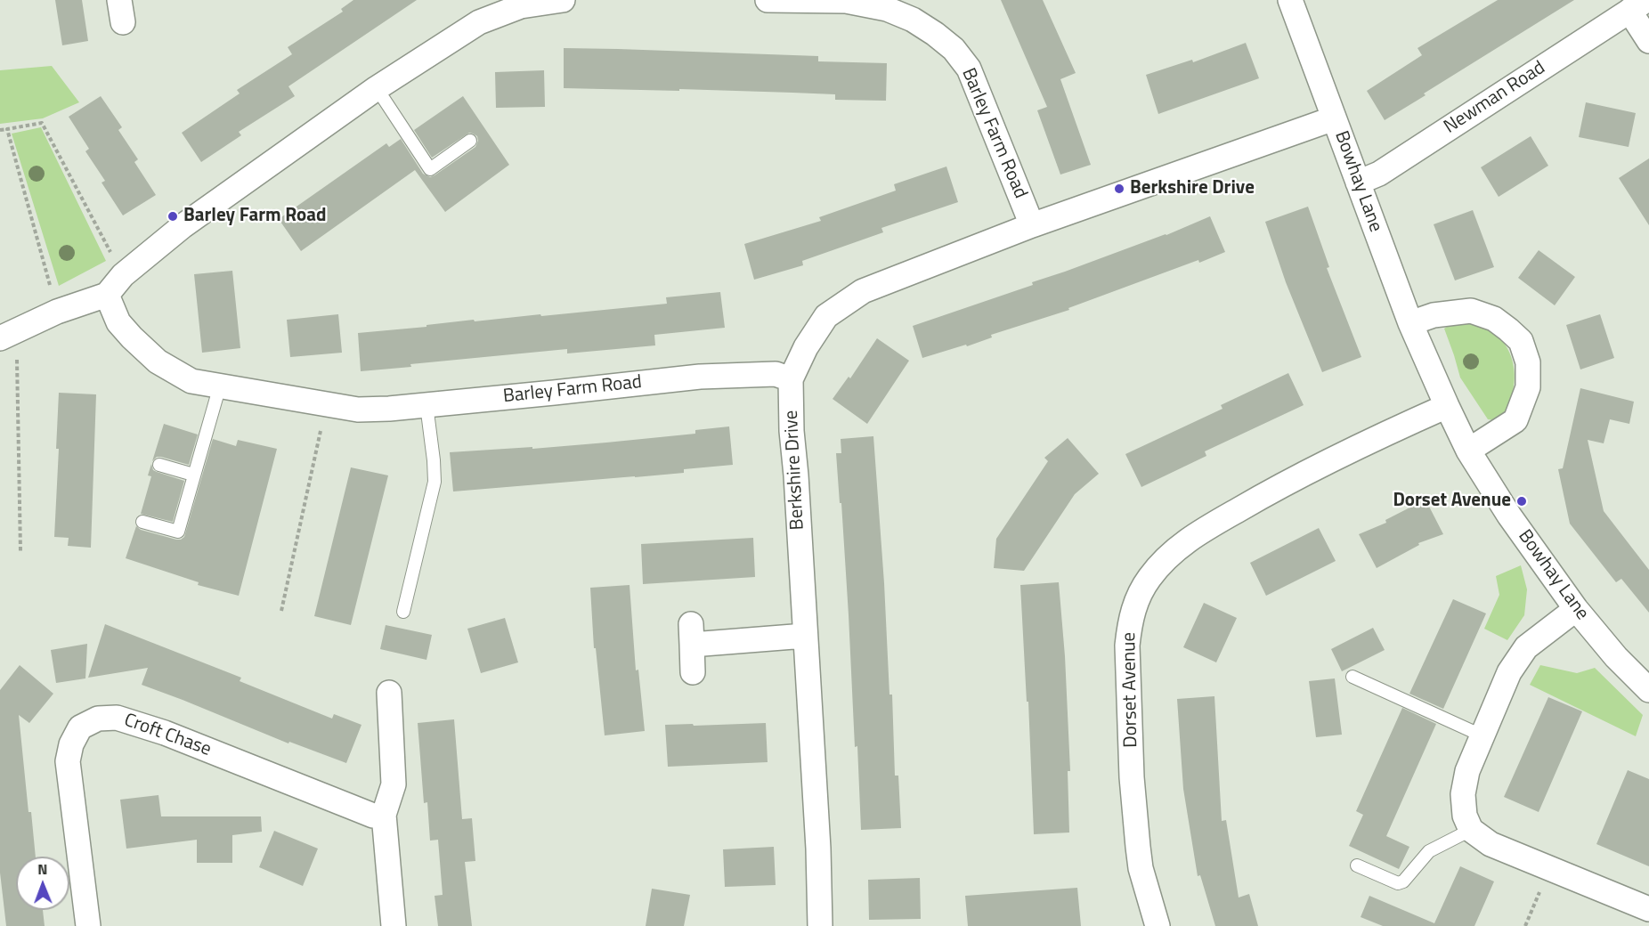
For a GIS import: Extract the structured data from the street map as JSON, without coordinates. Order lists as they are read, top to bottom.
{
  "streets": {
    "street": [
      "Newman Road",
      "Barley Farm Road",
      "Bowhay Lane",
      "Berkshire Drive",
      "Dorset Avenue",
      "Croft Chase"
    ]
  },
  "crossings": [
    ["Newman Road", "Bowhay Lane"],
    ["Barley Farm Road", "Berkshire Drive"],
    ["Bowhay Lane", "Berkshire Drive"],
    ["Bowhay Lane", "Dorset Avenue"]
  ],
  "places": ["Berkshire Drive", "Barley Farm Road", "Dorset Avenue"],
  "north": "top"
}
